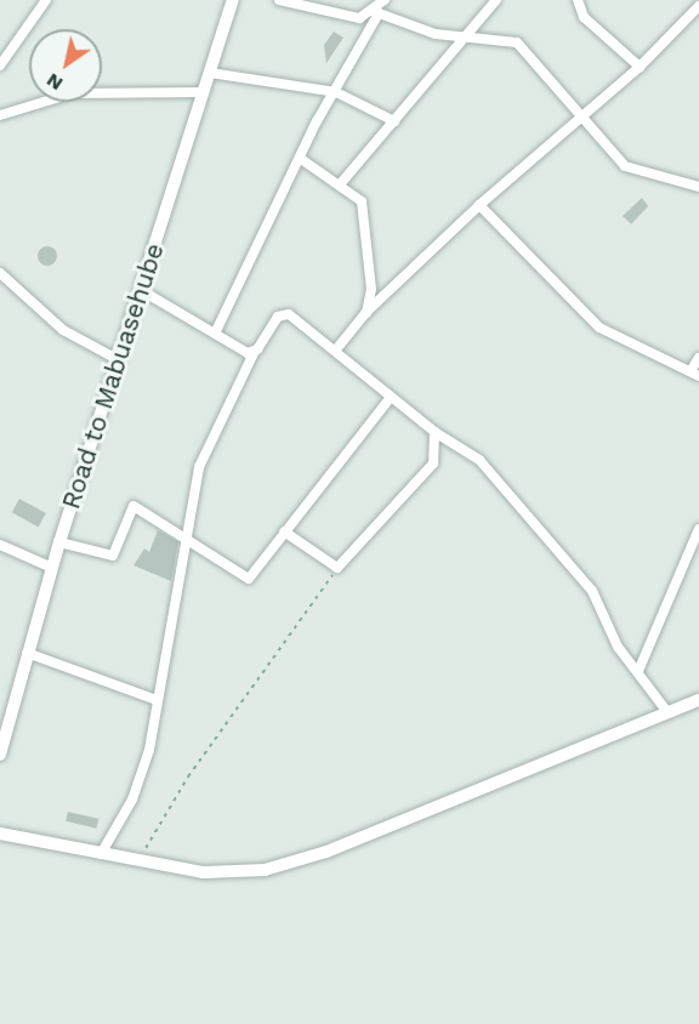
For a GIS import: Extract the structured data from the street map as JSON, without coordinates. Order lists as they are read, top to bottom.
{
  "streets": {
    "main road": ["Road to Mabuasehube"]
  },
  "north": "bottom left"
}
